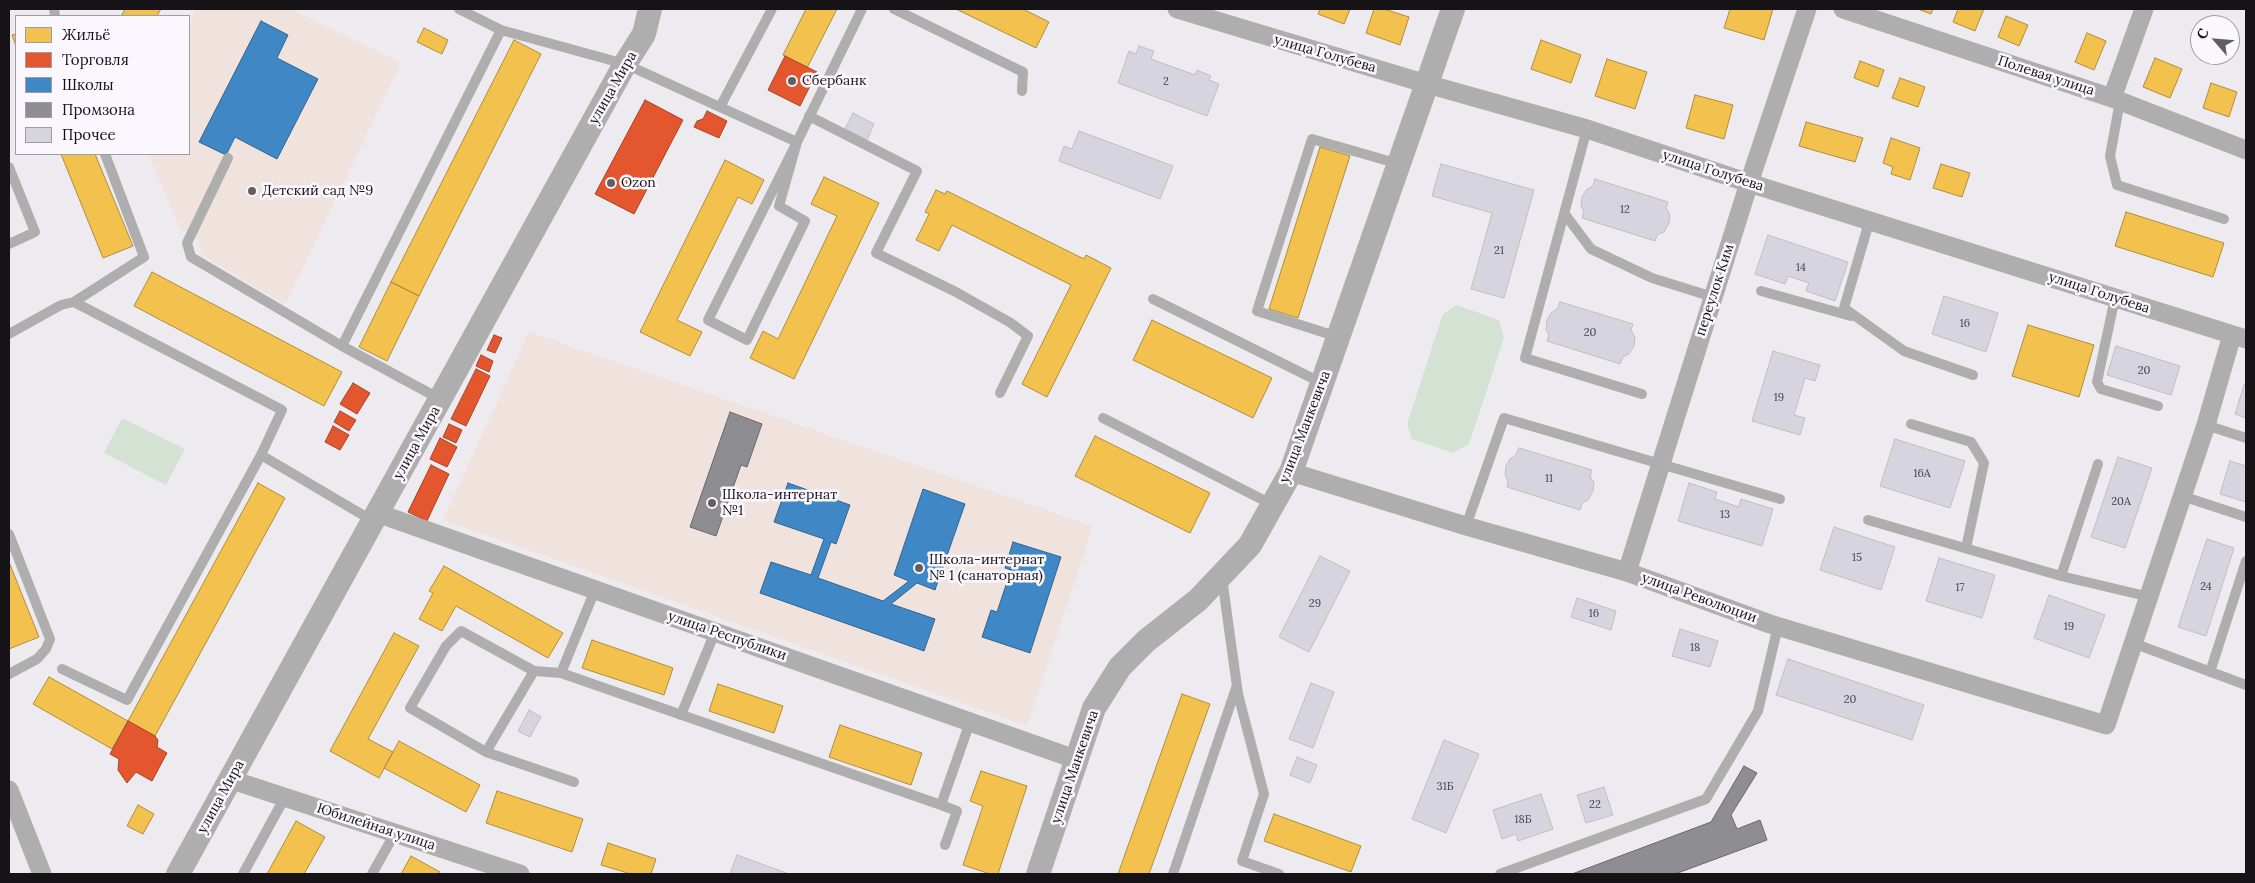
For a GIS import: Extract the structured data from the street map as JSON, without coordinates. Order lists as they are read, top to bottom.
{
  "streets": {
    "street": [
      "улица Голубева",
      "Полевая улица",
      "улица Мира",
      "переулок Ким",
      "улица Манкевича",
      "улица Революции",
      "улица Республики",
      "Юбилейная улица"
    ]
  },
  "crossings": [
    ["улица Голубева", "переулок Ким"],
    ["улица Голубева", "улица Манкевича"],
    ["улица Мира", "улица Республики"],
    ["улица Мира", "Юбилейная улица"],
    ["переулок Ким", "улица Революции"],
    ["улица Манкевича", "улица Революции"],
    ["улица Манкевича", "улица Республики"]
  ],
  "places": [
    "Сбербанк",
    "Ozon",
    "Детский сад №9",
    "Школа-интернат №1",
    "Школа-интернат № 1 (санаторная)"
  ],
  "house_numbers": [
    "2",
    "12",
    "21",
    "14",
    "16",
    "20",
    "20",
    "19",
    "16А",
    "11",
    "20А",
    "13",
    "15",
    "24",
    "17",
    "29",
    "16",
    "19",
    "18",
    "20",
    "31Б",
    "22",
    "18Б"
  ],
  "legend": [
    "Жильё",
    "Торговля",
    "Школы",
    "Промзона",
    "Прочее"
  ],
  "north": "top left"
}
